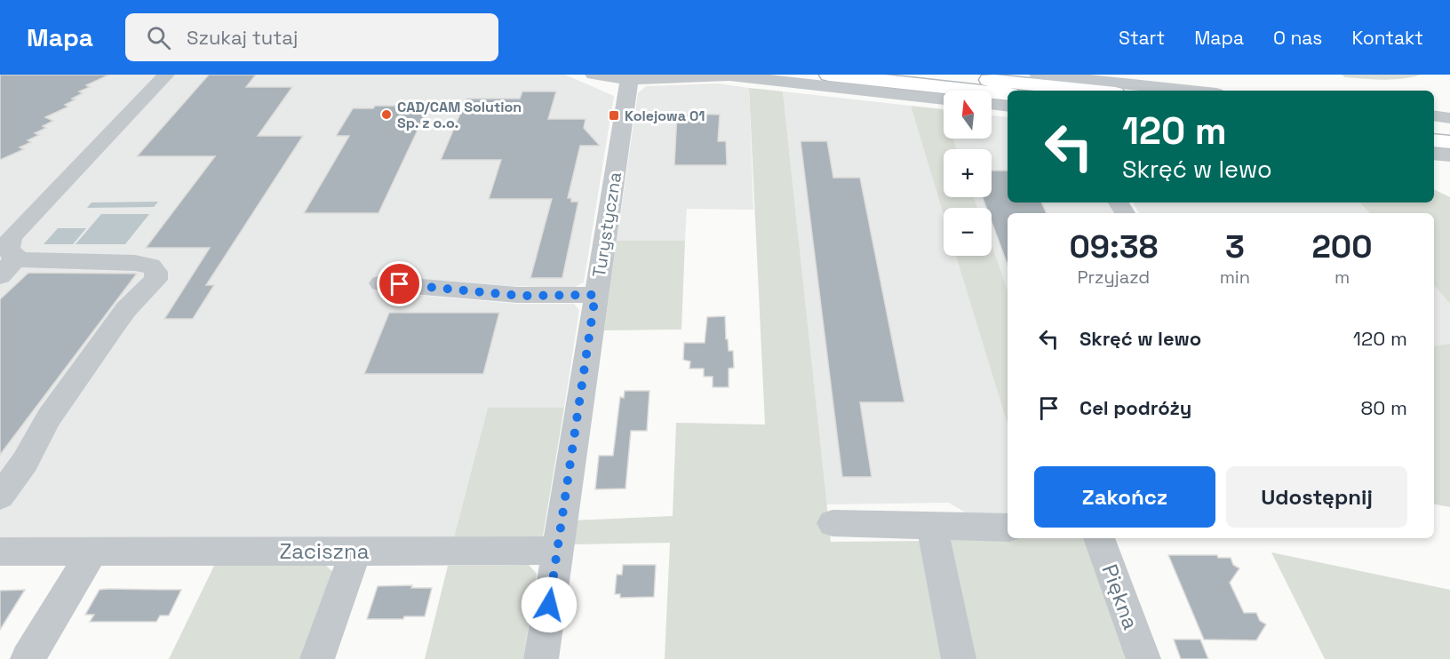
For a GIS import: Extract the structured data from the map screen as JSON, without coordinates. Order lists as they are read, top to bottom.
{
  "streets": {
    "street": ["Turystyczna", "Zaciszna", "Piękna"]
  },
  "crossings": [
    ["Turystyczna", "Zaciszna"]
  ],
  "places": {
    "other": ["CAD/CAM Solution Sp. z o.o."],
    "transit": ["Kolejowa 01"]
  },
  "north": "top",
  "page": {
    "header": "Mapa",
    "search": "Szukaj tutaj",
    "nav": [
      "Start",
      "Mapa",
      "O nas",
      "Kontakt"
    ],
    "map_buttons": ["+", "−"],
    "turn": ["120 m", "Skręć w lewo"],
    "eta": [
      "09:38",
      "Przyjazd",
      "3",
      "min",
      "200",
      "m"
    ],
    "list": [
      {
        "name": "Skręć w lewo",
        "value": "120 m"
      },
      {
        "name": "Cel podróży",
        "value": "80 m"
      }
    ],
    "buttons": ["Zakończ", "Udostępnij"]
  }
}
